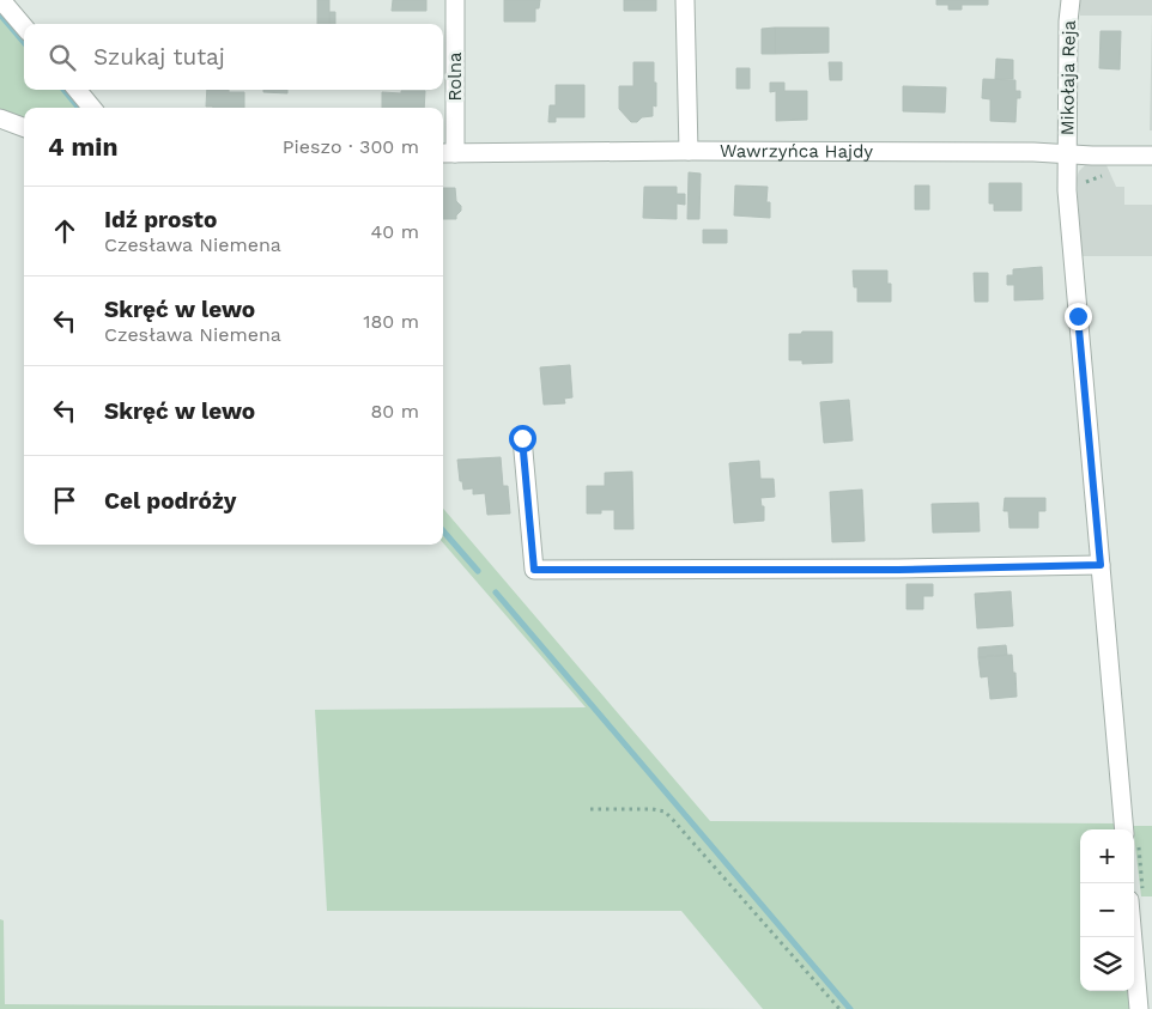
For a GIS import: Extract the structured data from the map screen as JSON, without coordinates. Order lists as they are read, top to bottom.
{
  "streets": {
    "street": ["Rolna", "Mikołaja Reja", "Wawrzyńca Hajdy"]
  },
  "crossings": [
    ["Rolna", "Wawrzyńca Hajdy"],
    ["Mikołaja Reja", "Wawrzyńca Hajdy"]
  ],
  "page": {
    "search": "Szukaj tutaj",
    "heading": ["4 min", "Pieszo · 300 m"],
    "list": [
      ["Idź prosto", "Czesława Niemena", "40 m"],
      ["Skręć w lewo", "Czesława Niemena", "180 m"],
      ["Skręć w lewo", "80 m"],
      "Cel podróży"
    ],
    "map_buttons": ["+", "−"]
  }
}
